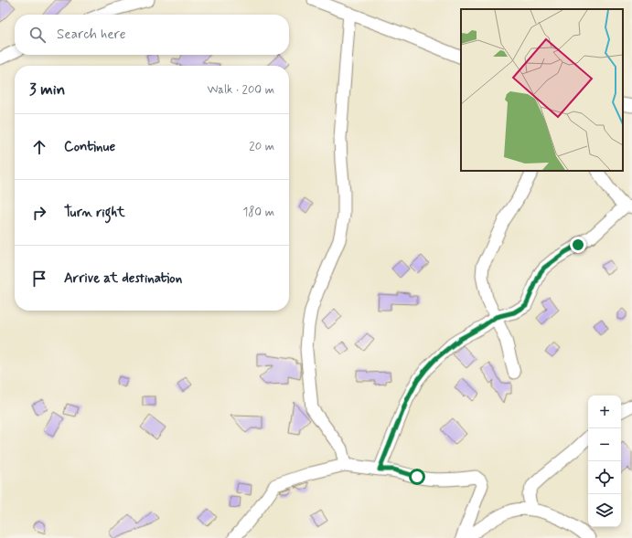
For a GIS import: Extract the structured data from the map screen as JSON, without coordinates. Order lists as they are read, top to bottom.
{
  "page": {
    "search": "Search here",
    "heading": ["3 min", "Walk · 200 m"],
    "list": [
      ["Continue", "20 m"],
      ["Turn right", "180 m"],
      "Arrive at destination"
    ],
    "map_buttons": ["+", "−"]
  }
}
